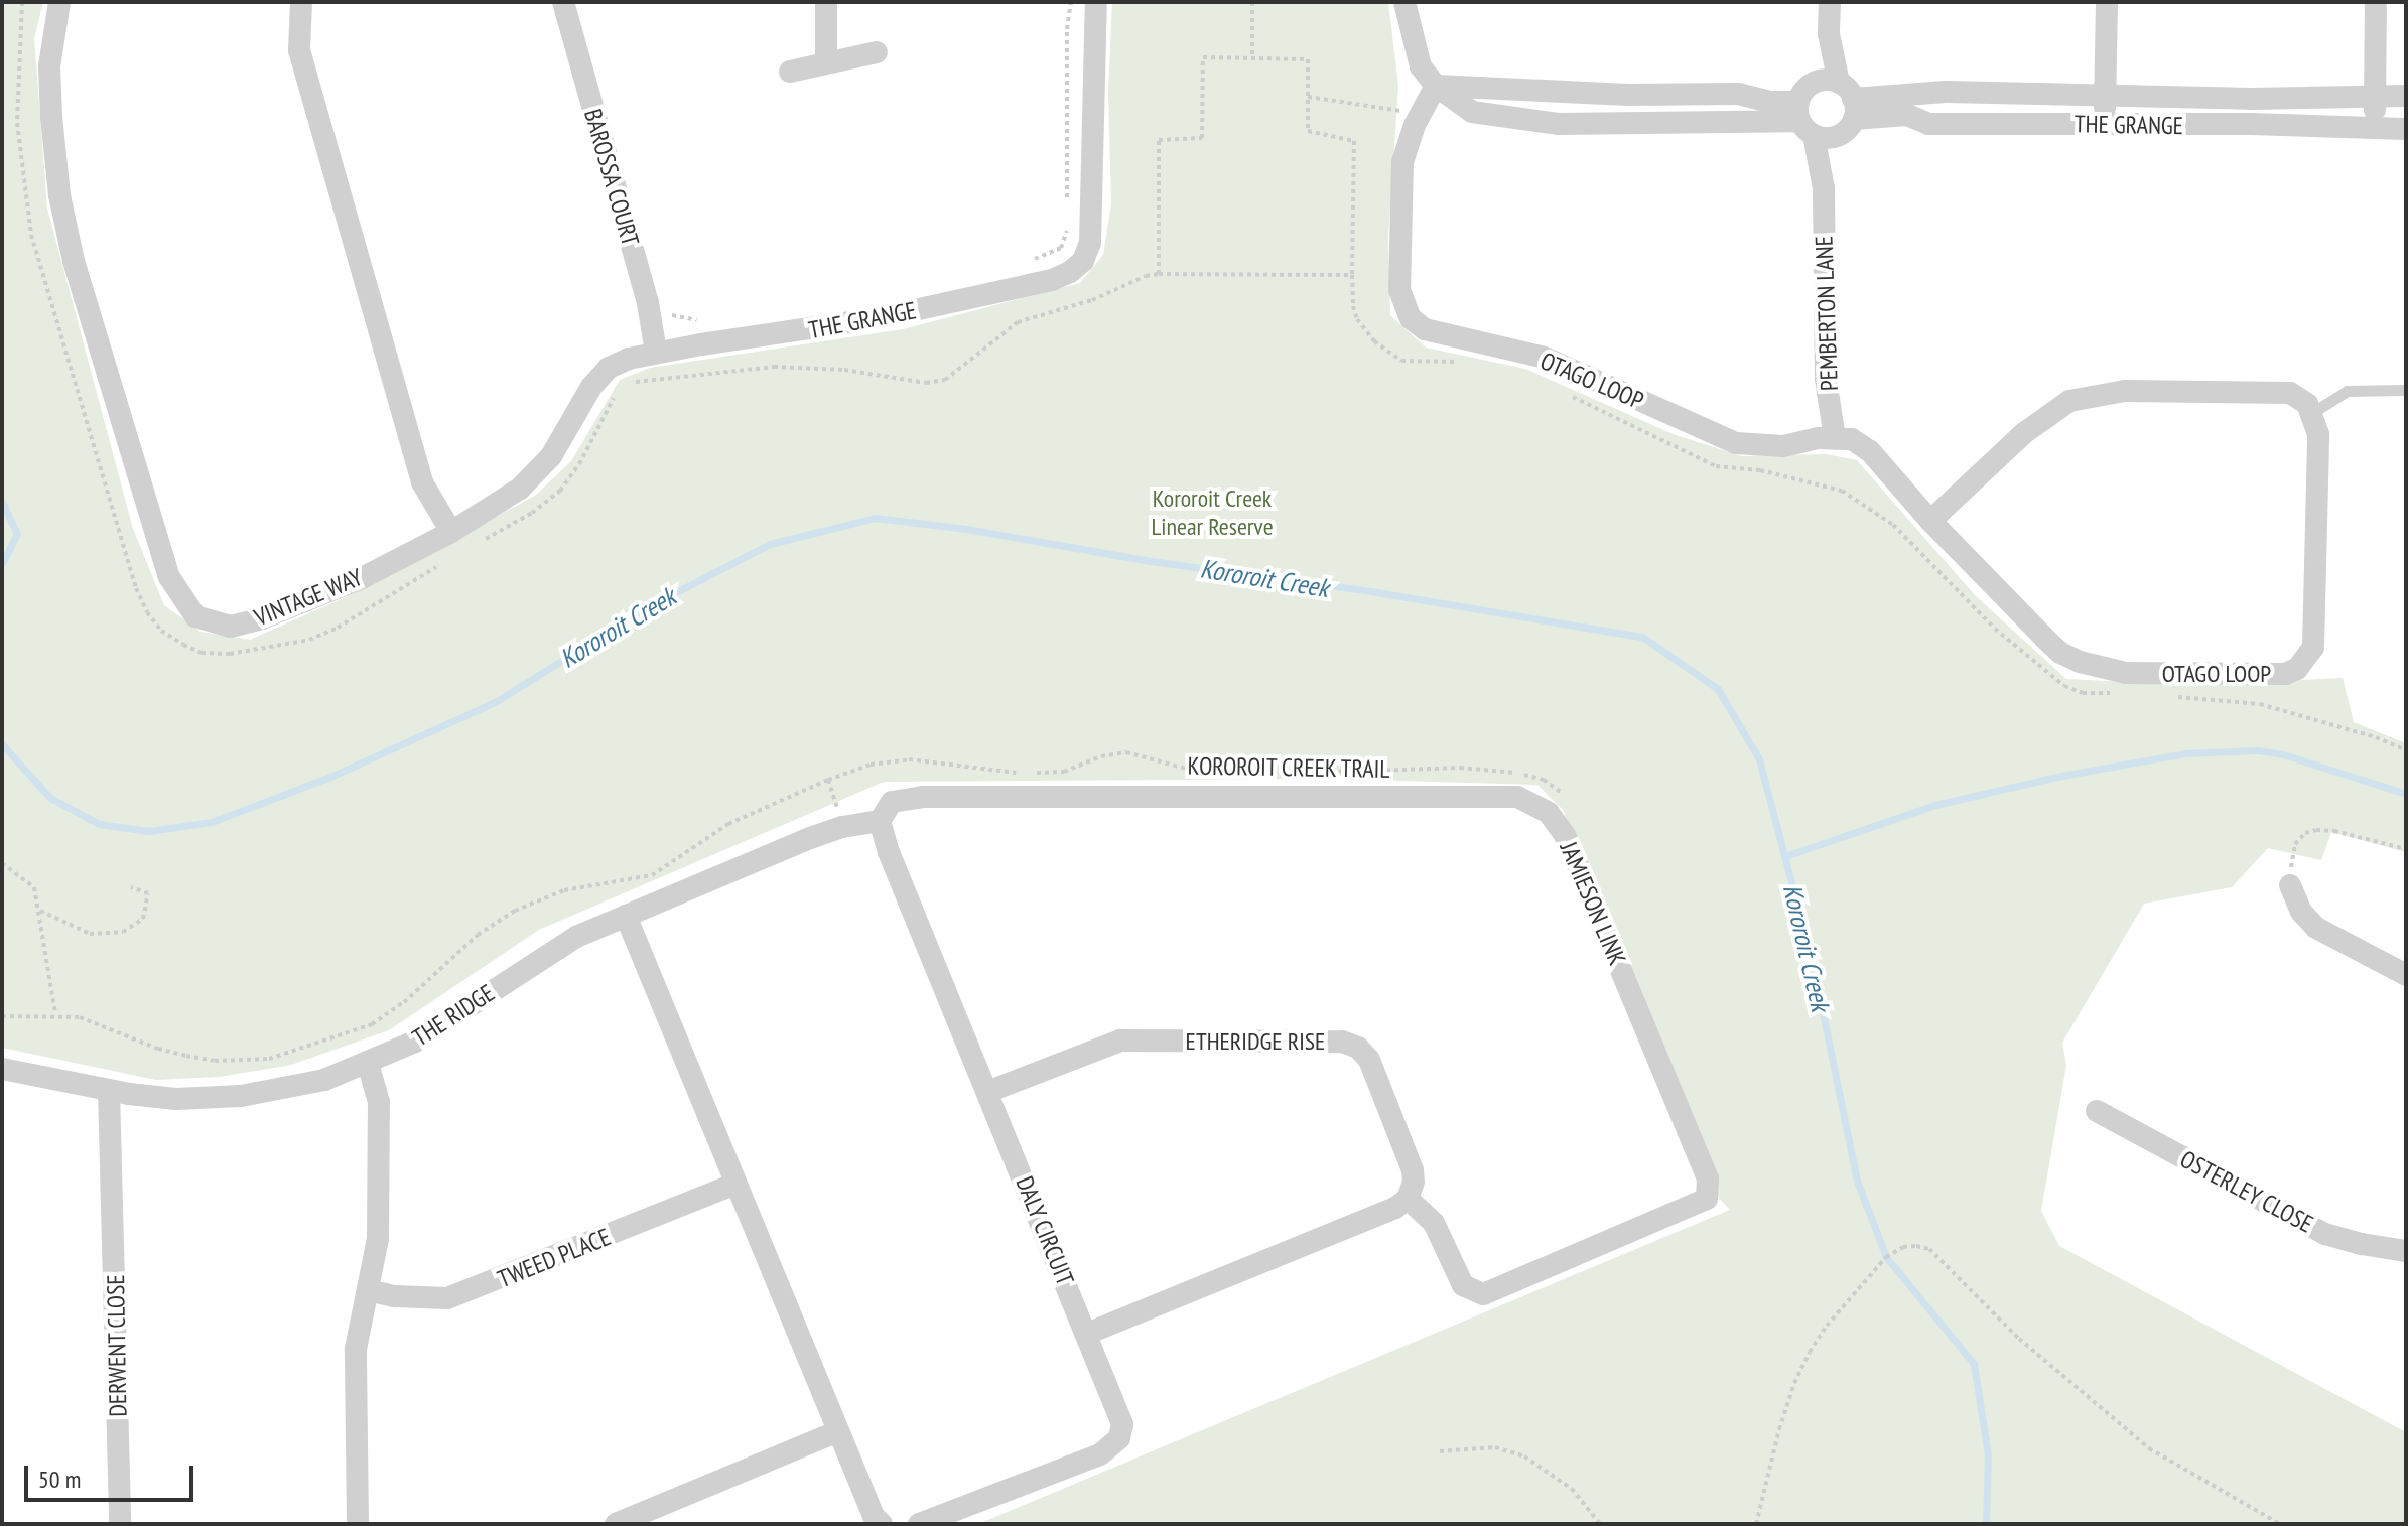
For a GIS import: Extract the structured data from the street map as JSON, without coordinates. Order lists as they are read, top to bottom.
{
  "streets": {
    "street": [
      "THE GRANGE",
      "BAROSSA COURT",
      "PEMBERTON LANE",
      "OTAGO LOOP",
      "VINTAGE WAY",
      "JAMIESON LINK",
      "THE RIDGE",
      "ETHERIDGE RISE",
      "OSTERLEY CLOSE",
      "DALY CIRCUIT",
      "TWEED PLACE",
      "DERWENT CLOSE"
    ],
    "path": ["KOROROIT CREEK TRAIL"]
  },
  "crossings": [
    ["THE GRANGE", "BAROSSA COURT"],
    ["THE GRANGE", "VINTAGE WAY"],
    ["PEMBERTON LANE", "OTAGO LOOP"],
    ["JAMIESON LINK", "THE RIDGE"],
    ["JAMIESON LINK", "ETHERIDGE RISE"],
    ["JAMIESON LINK", "DALY CIRCUIT"],
    ["THE RIDGE", "DALY CIRCUIT"],
    ["THE RIDGE", "DERWENT CLOSE"],
    ["ETHERIDGE RISE", "DALY CIRCUIT"]
  ],
  "water": ["Kororoit Creek"],
  "parks": ["Kororoit Creek Linear Reserve"],
  "scale_bar": "50 m"
}
